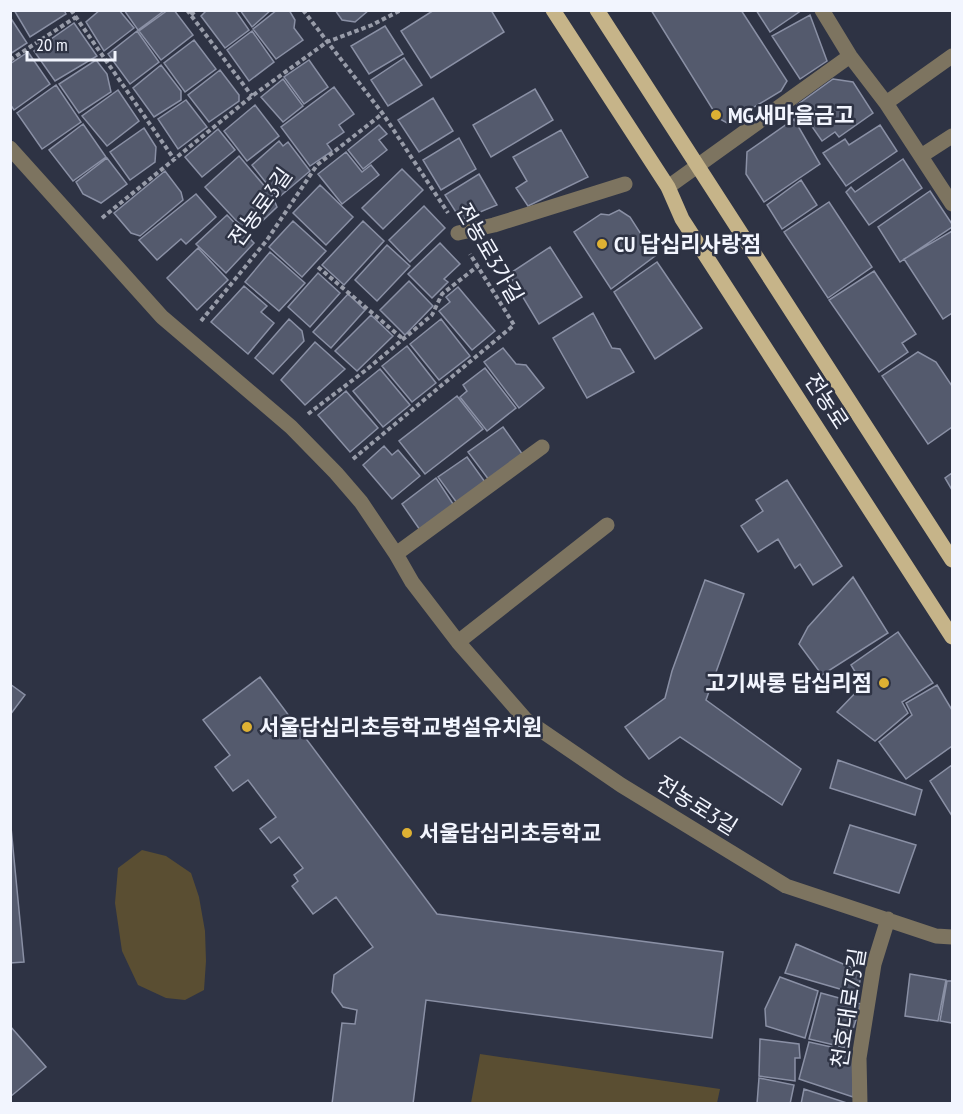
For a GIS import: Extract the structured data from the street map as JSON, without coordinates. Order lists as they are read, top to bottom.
{
  "streets": {
    "main road": ["전농로"],
    "street": ["전농로3길", "천호대로75길"],
    "path": ["전농로3가길"]
  },
  "crossings": [
    ["전농로3길", "전농로3가길"],
    ["전농로3길", "천호대로75길"]
  ],
  "places": [
    "MG새마을금고",
    "CU 답십리사랑점",
    "고기싸롱 답십리점",
    "서울답십리초등학교병설유치원",
    "서울답십리초등학교"
  ],
  "scale_bar": "20 m"
}
